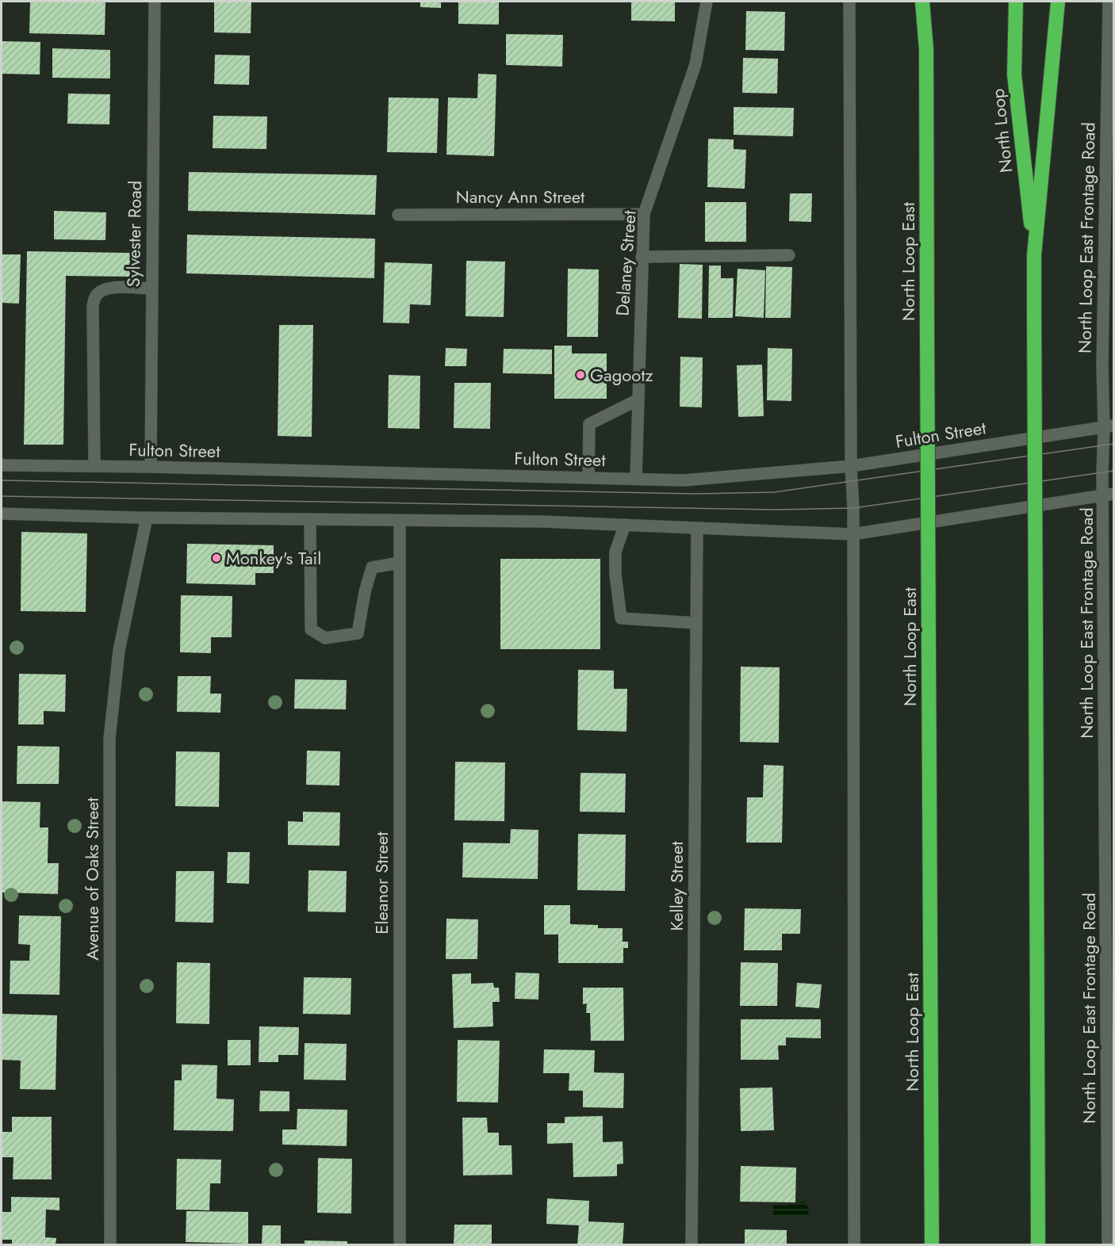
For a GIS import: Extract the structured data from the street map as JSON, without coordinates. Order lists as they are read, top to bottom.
{
  "streets": {
    "highway": ["North Loop", "North Loop East"],
    "main road": [
      "Nancy Ann Street",
      "Sylvester Road",
      "North Loop East Frontage Road",
      "Delaney Street",
      "Fulton Street",
      "Avenue of Oaks Street",
      "Eleanor Street",
      "Kelley Street"
    ]
  },
  "crossings": [
    ["Nancy Ann Street", "Delaney Street"],
    ["Sylvester Road", "Fulton Street"],
    ["North Loop East Frontage Road", "Fulton Street"],
    ["Delaney Street", "Fulton Street"]
  ],
  "places": ["Gagootz", "Monkey's Tail"]
}
